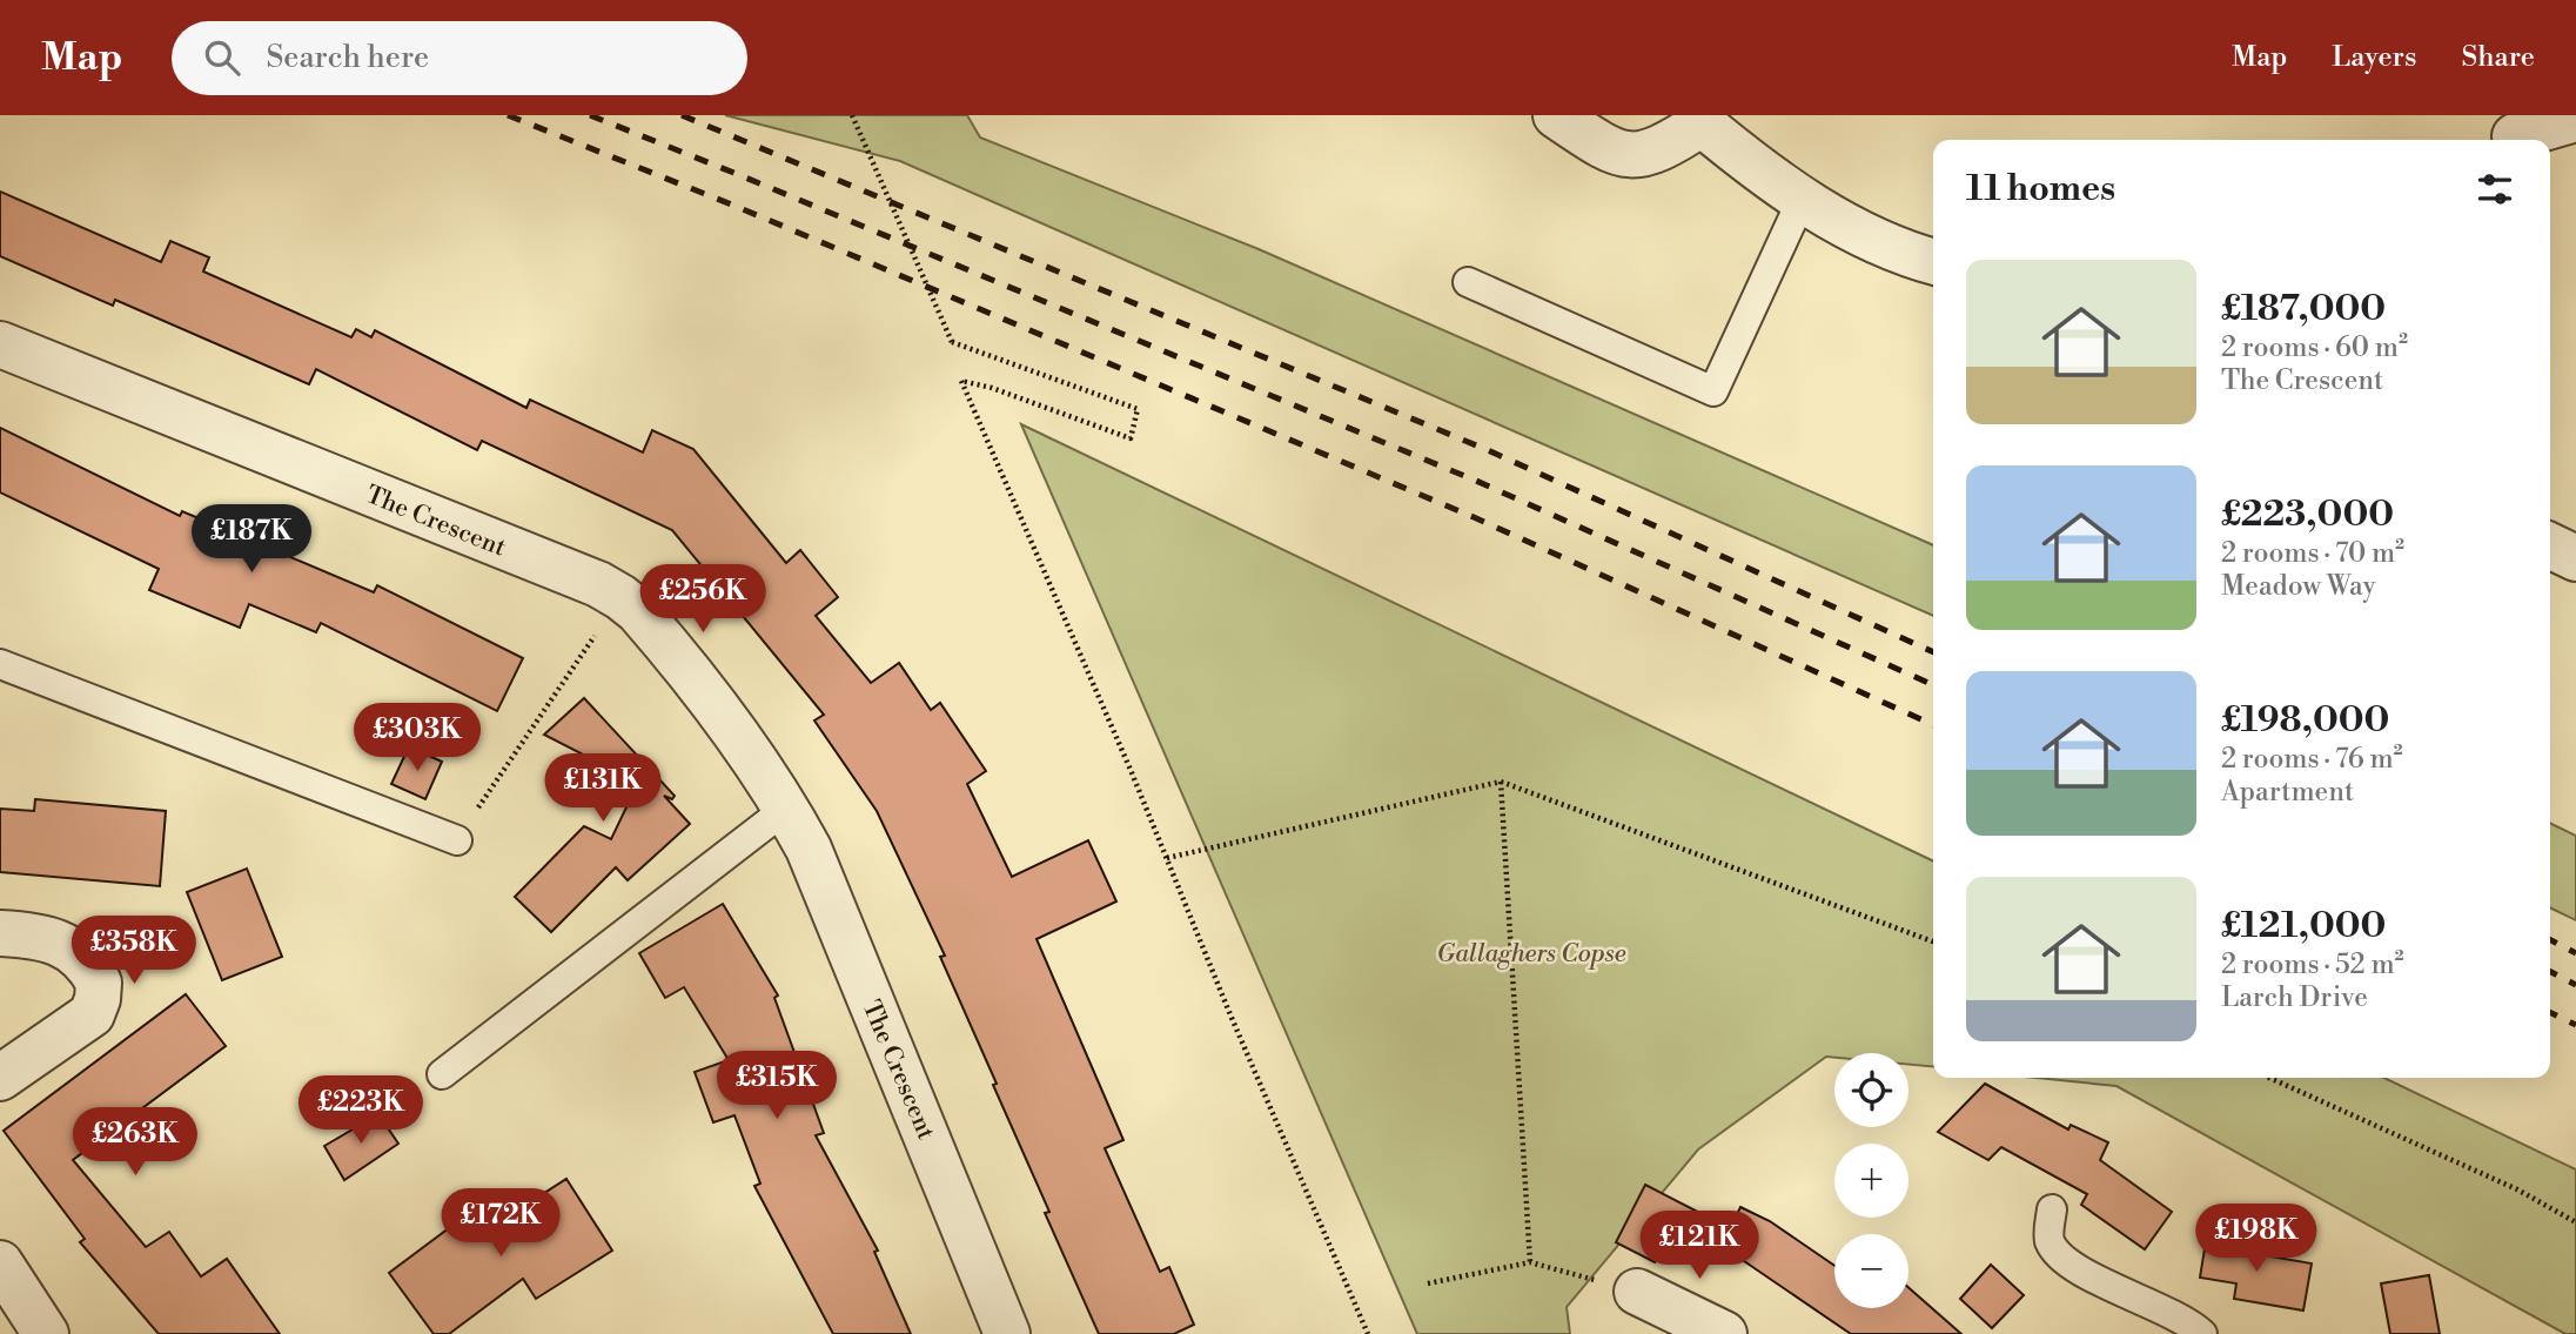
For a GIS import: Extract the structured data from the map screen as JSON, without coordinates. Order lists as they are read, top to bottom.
{
  "streets": {
    "street": ["The Crescent"]
  },
  "parks": ["Gallaghers Copse"],
  "page": {
    "header": "Map",
    "search": "Search here",
    "nav": ["Map", "Layers", "Share"],
    "heading": "11 homes",
    "list": [
      {
        "name": "£187,000",
        "note": "2 rooms · 60 m² · The Crescent"
      },
      {
        "name": "£223,000",
        "note": "2 rooms · 70 m² · Meadow Way"
      },
      {
        "name": "£198,000",
        "note": "2 rooms · 76 m² · Apartment"
      },
      {
        "name": "£121,000",
        "note": "2 rooms · 52 m² · Larch Drive"
      }
    ],
    "price": [
      "£187K",
      "£256K",
      "£303K",
      "£131K",
      "£358K",
      "£315K",
      "£223K",
      "£263K",
      "£172K",
      "£198K",
      "£121K"
    ],
    "map_buttons": ["+", "−"]
  }
}
